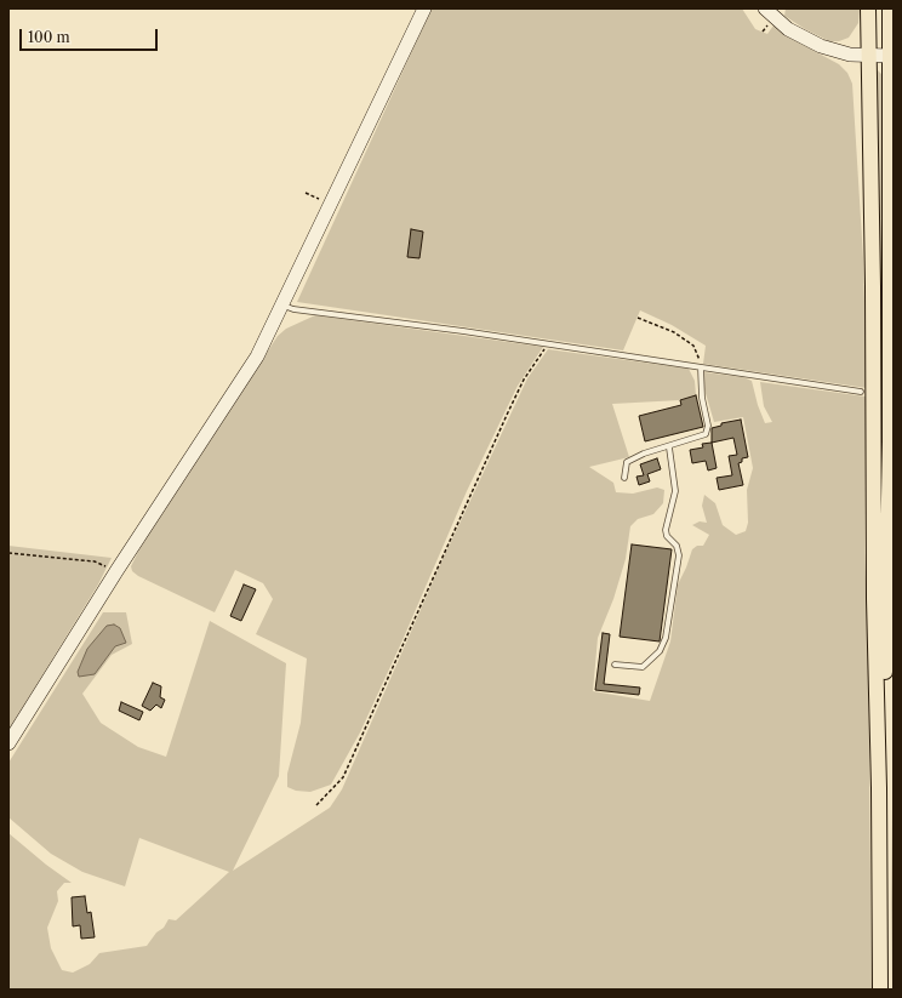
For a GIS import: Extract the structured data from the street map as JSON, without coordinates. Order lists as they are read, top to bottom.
{
  "scale_bar": "100 m"
}
